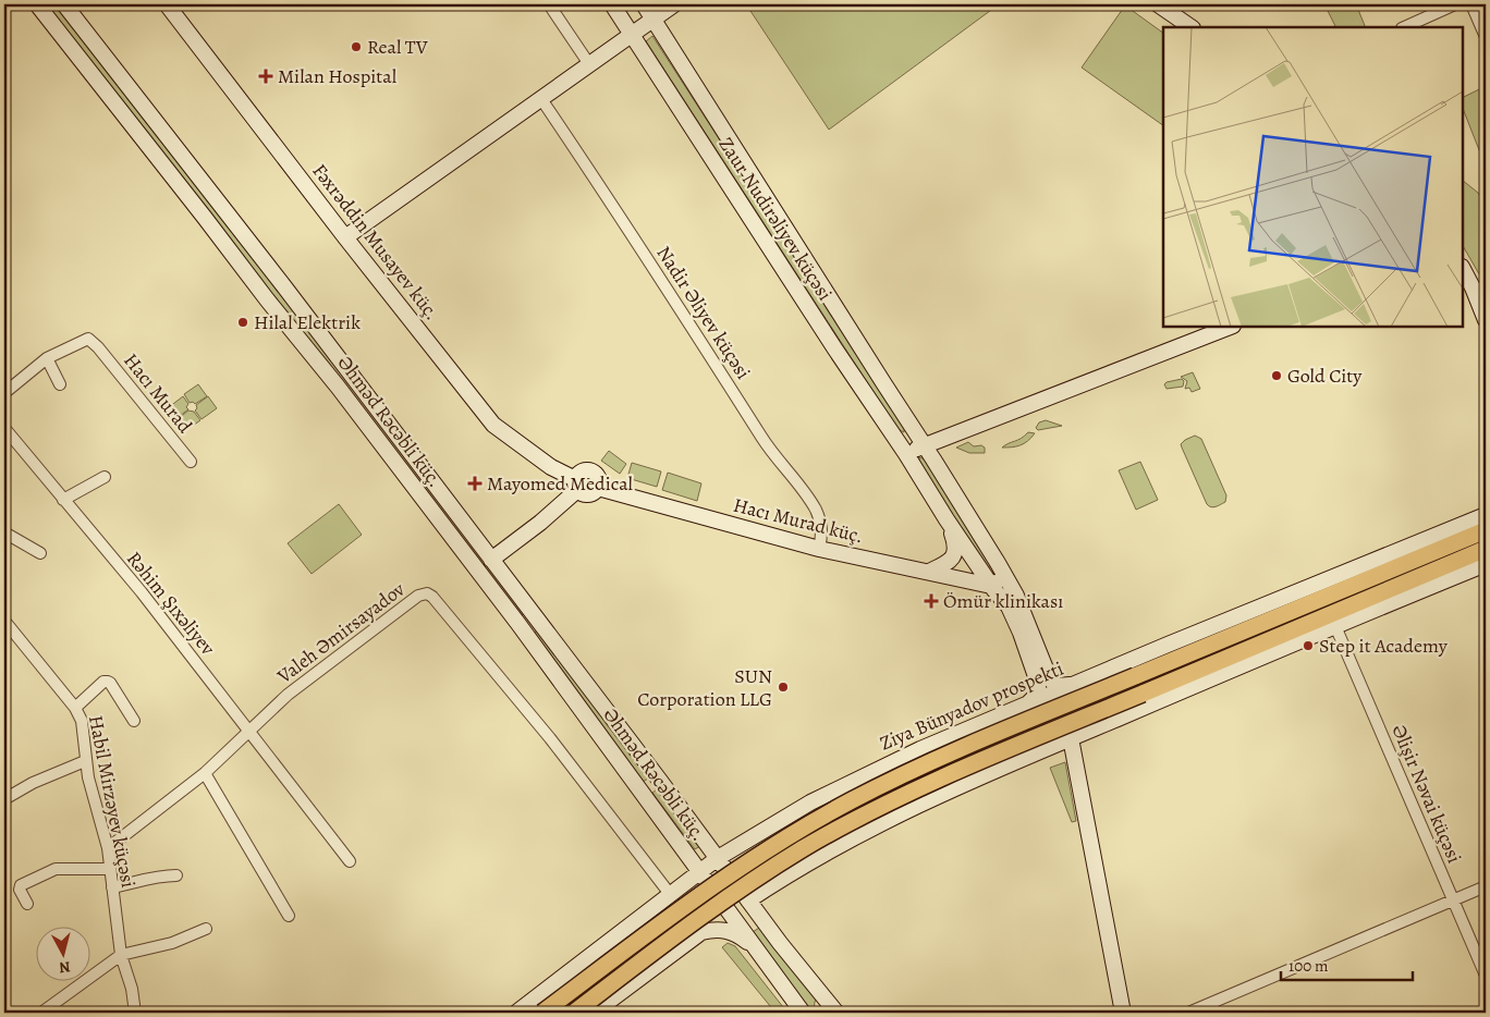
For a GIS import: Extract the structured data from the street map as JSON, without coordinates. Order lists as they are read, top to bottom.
{
  "streets": {
    "main road": [
      "Zaur Nudirəliyev küçəsi",
      "Fəxrəddin Musayev küç.",
      "Əhməd Rəcəbli küç.",
      "Hacı Murad küç.",
      "Ziya Bünyadov prospekti"
    ],
    "street": [
      "Nadir Əliyev küçəsi",
      "Hacı Murad",
      "Rəhim Şıxəliyev",
      "Valeh Əmirsayadov",
      "Əlişir Nəvai küçəsi",
      "Habil Mirzəyev küçəsi"
    ]
  },
  "crossings": [
    ["Zaur Nudirəliyev küçəsi", "Hacı Murad küç."],
    ["Zaur Nudirəliyev küçəsi", "Ziya Bünyadov prospekti"],
    ["Fəxrəddin Musayev küç.", "Hacı Murad küç."],
    ["Nadir Əliyev küçəsi", "Hacı Murad küç."],
    ["Əhməd Rəcəbli küç.", "Ziya Bünyadov prospekti"],
    ["Rəhim Şıxəliyev", "Valeh Əmirsayadov"],
    ["Valeh Əmirsayadov", "Ziya Bünyadov prospekti"],
    ["Valeh Əmirsayadov", "Habil Mirzəyev küçəsi"]
  ],
  "places": {
    "other": [
      "Real TV",
      "Hilal Elektrik",
      "Gold City",
      "Step it Academy",
      "SUN Corporation LLG"
    ],
    "health": ["Milan Hospital", "Mayomed Medical", "Ömür klinikası"]
  },
  "scale_bar": "100 m",
  "north": "bottom"
}
